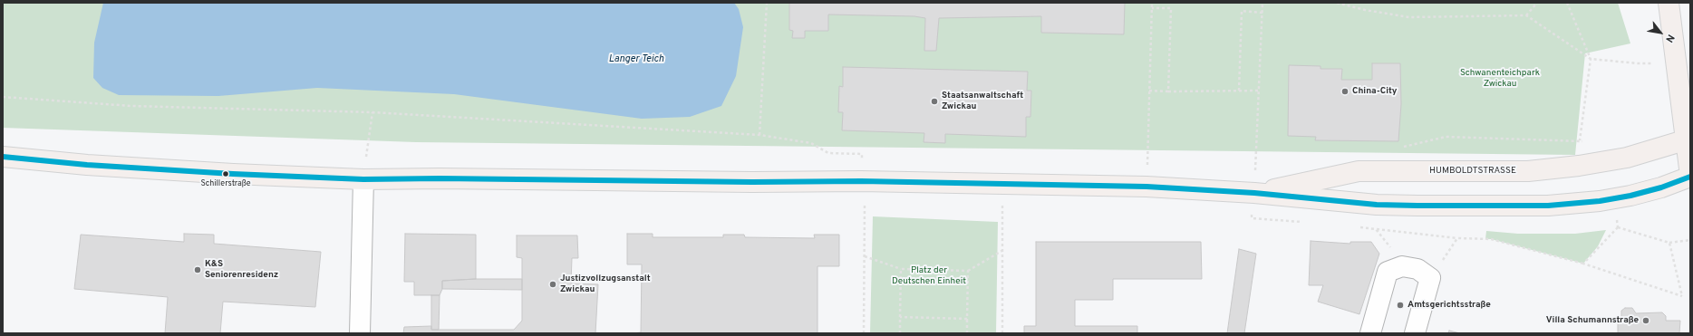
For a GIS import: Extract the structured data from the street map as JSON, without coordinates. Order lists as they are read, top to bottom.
{
  "streets": {
    "main road": ["HUMBOLDTSTRASSE"]
  },
  "water": ["Langer Teich"],
  "parks": ["Schwanenteichpark Zwickau", "Platz der Deutschen Einheit"],
  "places": [
    "China-City",
    "Staatsanwaltschaft Zwickau",
    "Schillerstraße",
    "K&S Seniorenresidenz",
    "Justizvollzugsanstalt Zwickau",
    "Amtsgerichtsstraße",
    "Villa Schumannstraße"
  ],
  "north": "bottom right"
}
